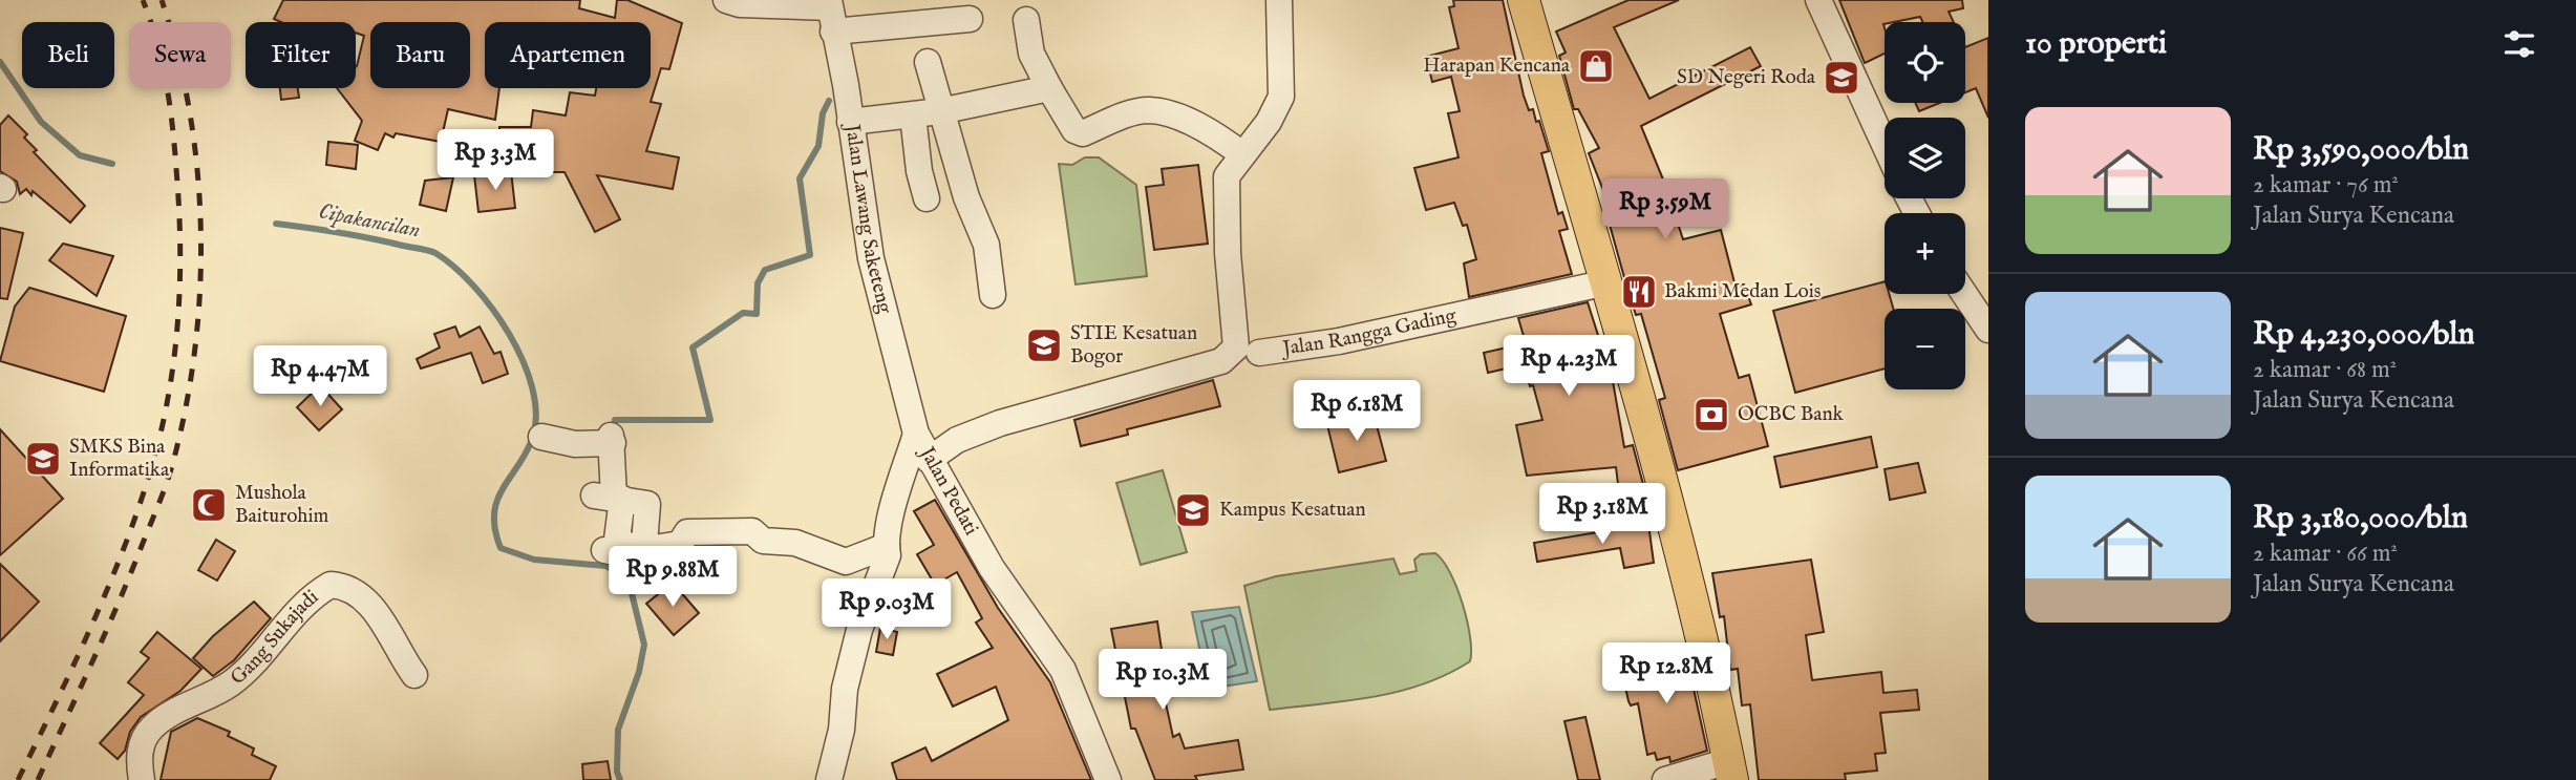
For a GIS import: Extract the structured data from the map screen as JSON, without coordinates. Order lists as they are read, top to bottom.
{
  "streets": {
    "street": [
      "Jalan Lawang Saketeng",
      "Jalan Rangga Gading",
      "Jalan Pedati",
      "Gang Sukajadi"
    ]
  },
  "crossings": [
    ["Jalan Lawang Saketeng", "Jalan Pedati"],
    ["Jalan Rangga Gading", "Jalan Pedati"]
  ],
  "water": ["Cipakancilan"],
  "places": {
    "shop": ["Harapan Kencana"],
    "school or university": [
      "SD Negeri Roda",
      "STIE Kesatuan Bogor",
      "SMKS Bina Informatika",
      "Kampus Kesatuan"
    ],
    "restaurant": ["Bakmi Medan Lois"],
    "bank": ["OCBC Bank"],
    "mosque": ["Mushola Baiturohim"]
  },
  "page": {
    "heading": "10 properti",
    "map_buttons": ["+", "−"],
    "chip": [
      "Beli",
      "Sewa",
      "Filter",
      "Baru",
      "Apartemen"
    ],
    "list": [
      {
        "name": "Rp 3,590,000/bln",
        "note": "2 kamar · 76 m² · Jalan Surya Kencana"
      },
      {
        "name": "Rp 4,230,000/bln",
        "note": "2 kamar · 68 m² · Jalan Surya Kencana"
      },
      {
        "name": "Rp 3,180,000/bln",
        "note": "2 kamar · 66 m² · Jalan Surya Kencana"
      }
    ],
    "price": [
      "Rp 3.3M",
      "Rp 3.59M",
      "Rp 4.23M",
      "Rp 4.47M",
      "Rp 6.18M",
      "Rp 3.18M",
      "Rp 9.88M",
      "Rp 9.03M",
      "Rp 12.8M",
      "Rp 10.3M"
    ]
  }
}
